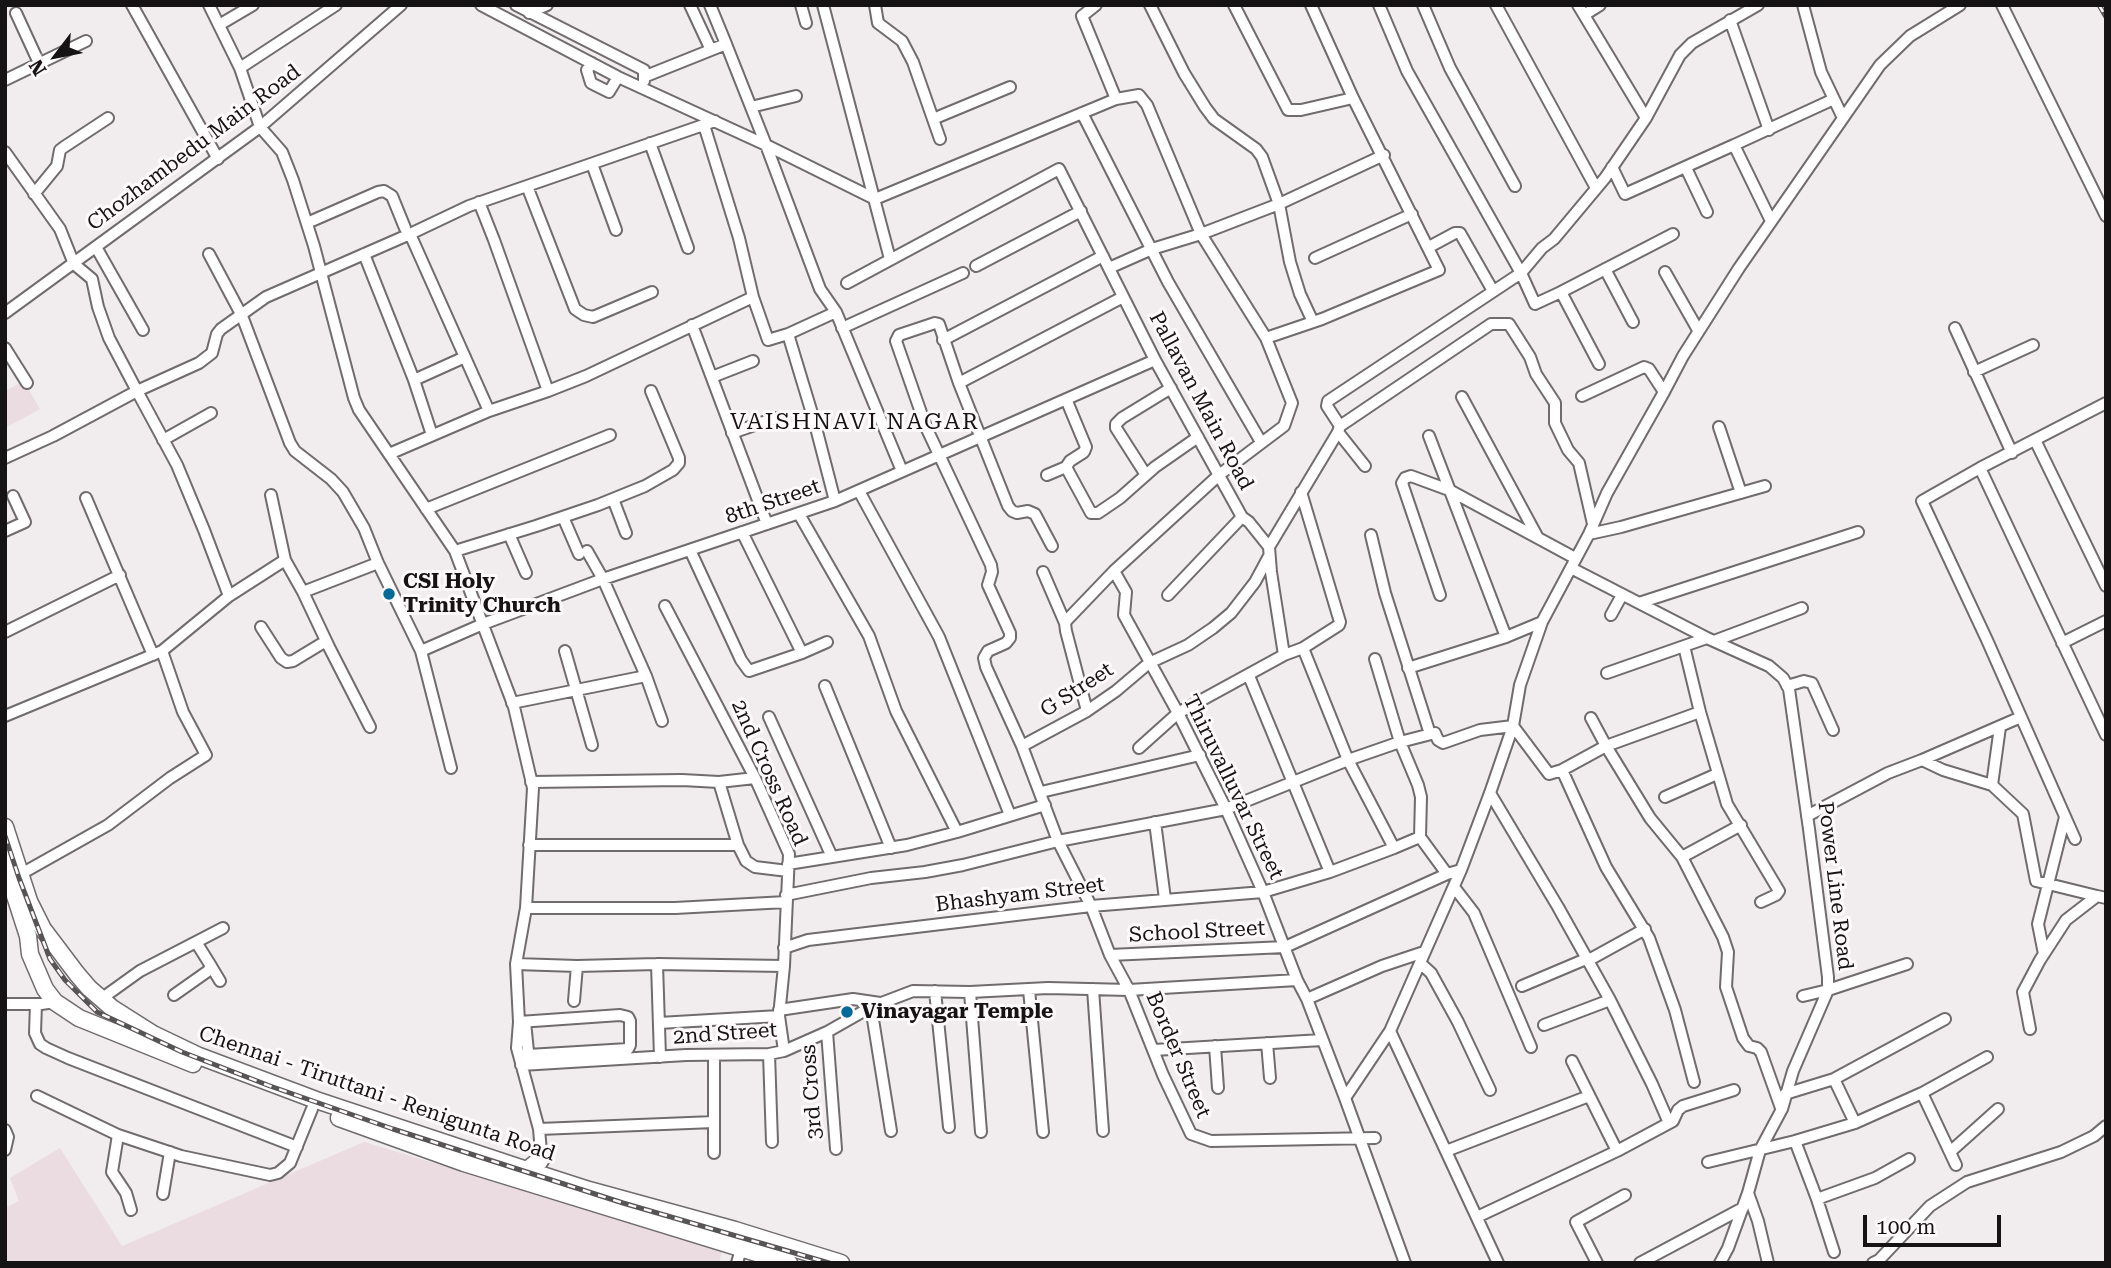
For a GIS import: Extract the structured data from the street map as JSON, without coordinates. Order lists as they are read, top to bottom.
{
  "streets": {
    "highway": ["Chennai - Tiruttani - Renigunta Road"],
    "street": [
      "Chozhambedu Main Road",
      "Pallavan Main Road",
      "8th Street",
      "G Street",
      "2nd Cross Road",
      "Thiruvalluvar Street",
      "Power Line Road",
      "Bhashyam Street",
      "School Street",
      "2nd Street",
      "Border Street",
      "3rd Cross"
    ]
  },
  "crossings": [
    ["Pallavan Main Road", "8th Street"],
    ["Pallavan Main Road", "G Street"],
    ["8th Street", "Border Street"],
    ["G Street", "Thiruvalluvar Street"],
    ["G Street", "Border Street"],
    ["2nd Cross Road", "Bhashyam Street"],
    ["2nd Cross Road", "2nd Street"],
    ["Thiruvalluvar Street", "Bhashyam Street"],
    ["Thiruvalluvar Street", "School Street"],
    ["Thiruvalluvar Street", "2nd Street"],
    ["Thiruvalluvar Street", "Border Street"],
    ["Bhashyam Street", "Border Street"],
    ["School Street", "Border Street"],
    ["2nd Street", "Border Street"],
    ["2nd Street", "3rd Cross"]
  ],
  "districts": ["VAISHNAVI NAGAR"],
  "places": ["CSI Holy Trinity Church", "Vinayagar Temple"],
  "scale_bar": "100 m",
  "north": "bottom left"
}
